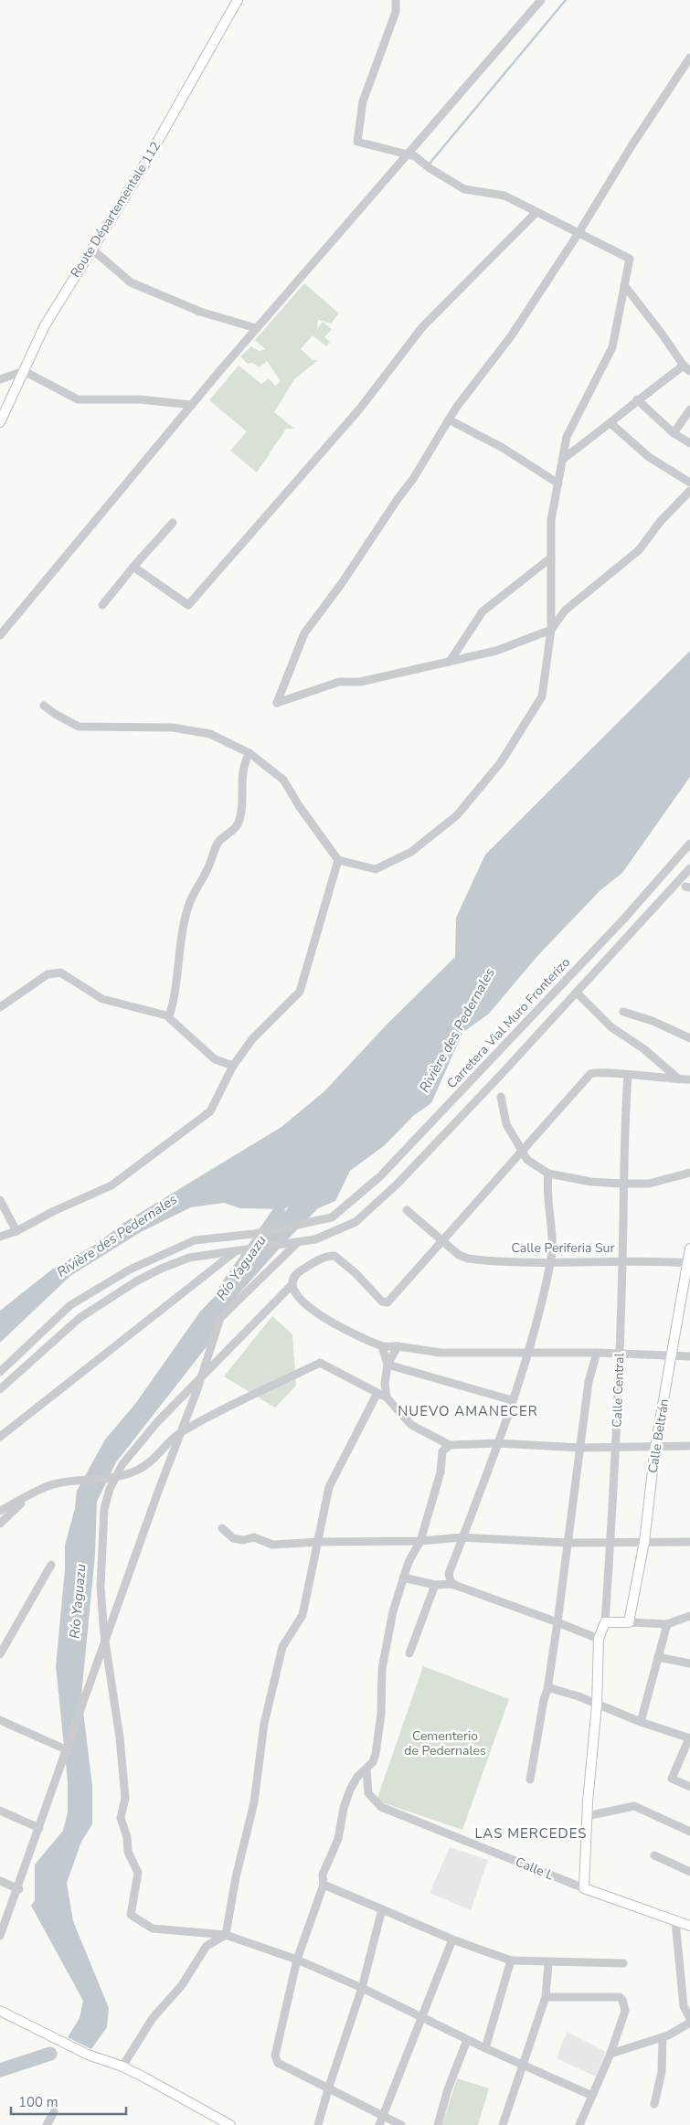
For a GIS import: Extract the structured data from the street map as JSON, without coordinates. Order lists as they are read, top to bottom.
{
  "streets": {
    "main road": [
      "Route Départementale 112",
      "Calle Central",
      "Calle Beltrán",
      "Calle L"
    ],
    "street": ["Carretera Vial Muro Fronterizo", "Calle Periferia Sur"]
  },
  "crossings": [
    ["Calle Periferia Sur", "Calle Central"],
    ["Calle Periferia Sur", "Calle Beltrán"],
    ["Calle Central", "Calle L"]
  ],
  "districts": ["NUEVO AMANECER", "LAS MERCEDES"],
  "water": ["Rivière des Pedernales", "Río Yaguazu"],
  "parks": ["Cementerio de Pedernales"],
  "scale_bar": "100 m"
}
